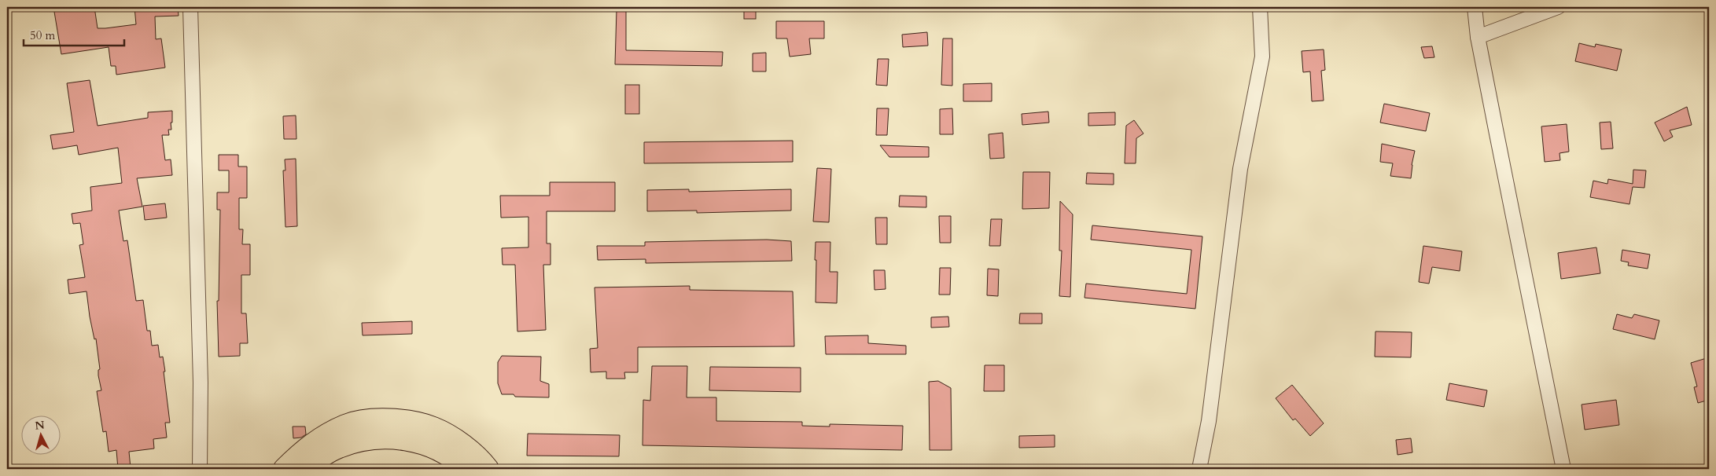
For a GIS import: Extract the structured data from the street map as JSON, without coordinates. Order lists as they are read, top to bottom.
{
  "scale_bar": "50 m",
  "north": "top"
}
